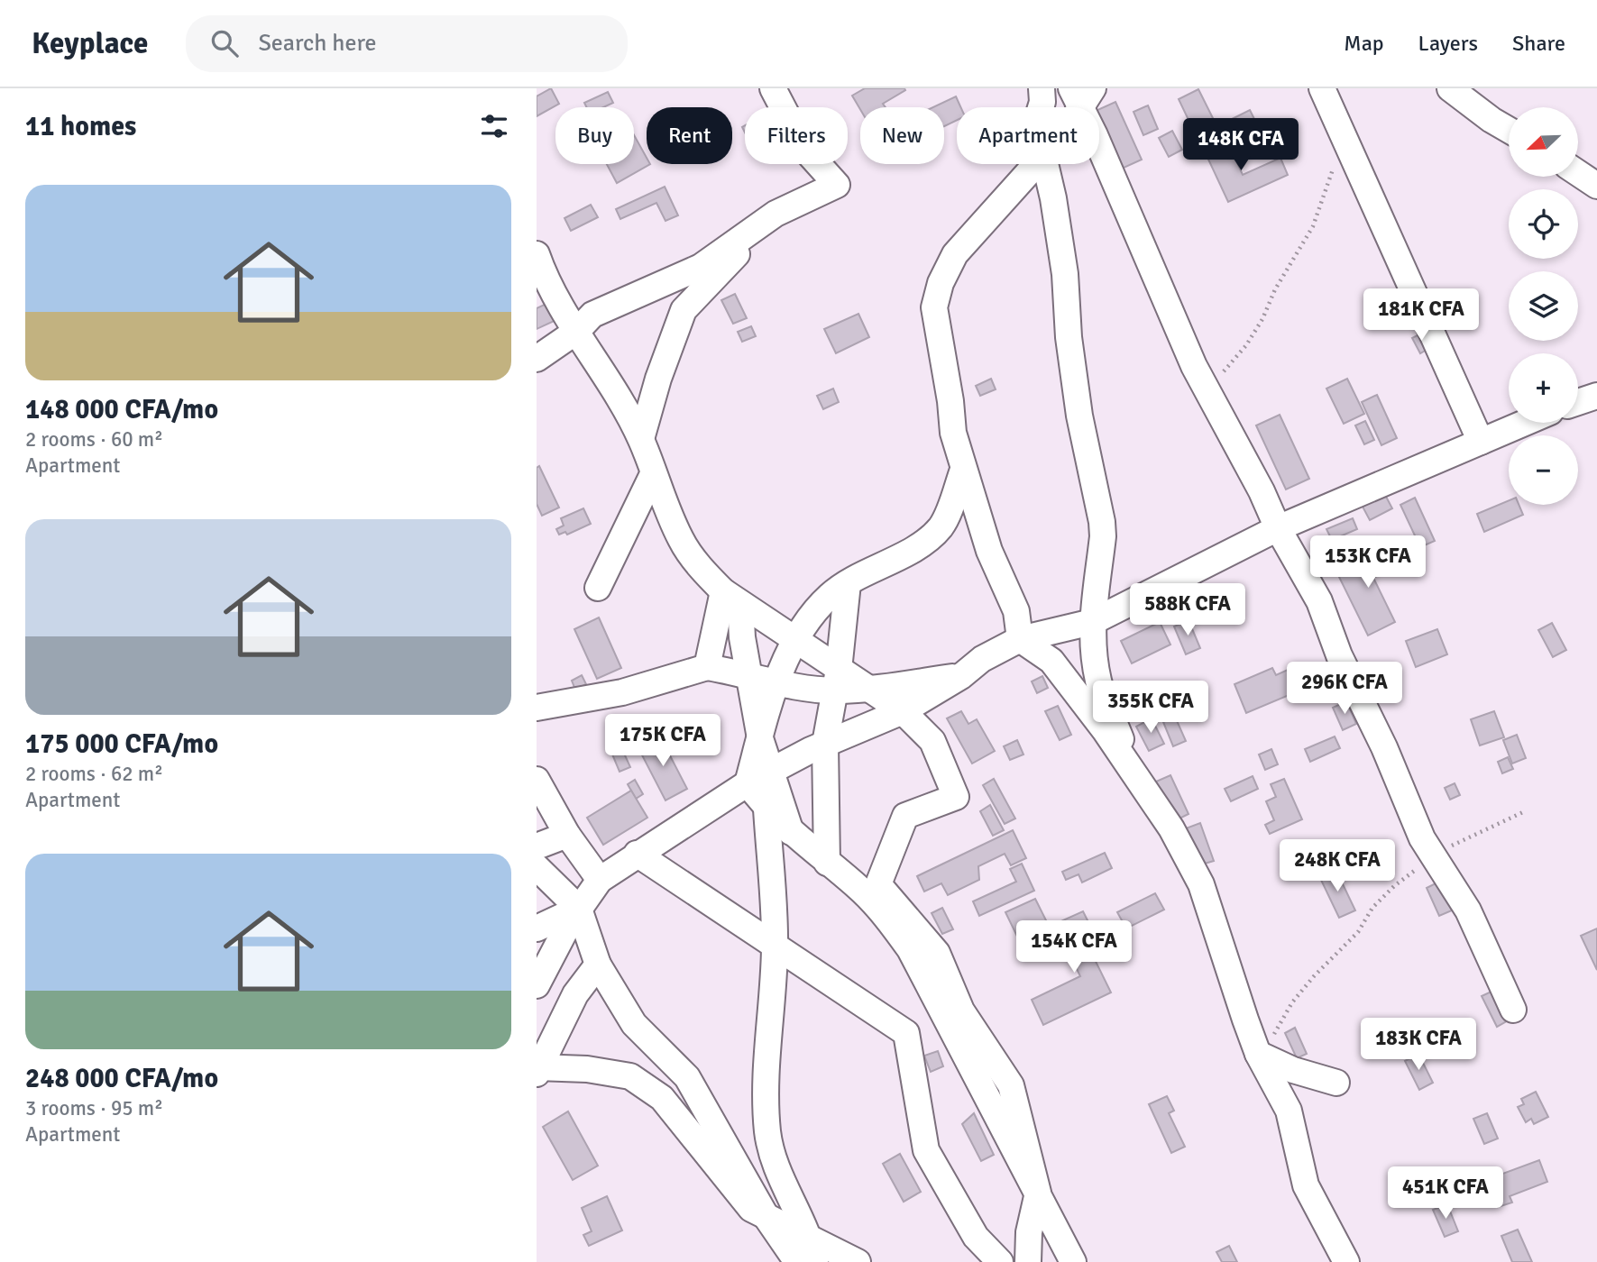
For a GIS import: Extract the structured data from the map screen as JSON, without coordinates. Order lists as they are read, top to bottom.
{
  "north": "bottom left",
  "page": {
    "header": "Keyplace",
    "search": "Search here",
    "nav": ["Map", "Layers", "Share"],
    "heading": "11 homes",
    "map_buttons": ["+", "−"],
    "chip": [
      "Buy",
      "Rent",
      "Filters",
      "New",
      "Apartment"
    ],
    "price": [
      "148K CFA",
      "181K CFA",
      "153K CFA",
      "588K CFA",
      "296K CFA",
      "355K CFA",
      "175K CFA",
      "248K CFA",
      "154K CFA",
      "183K CFA",
      "451K CFA"
    ],
    "list": [
      {
        "name": "148 000 CFA/mo",
        "note": "2 rooms · 60 m² · Apartment"
      },
      {
        "name": "175 000 CFA/mo",
        "note": "2 rooms · 62 m² · Apartment"
      },
      {
        "name": "248 000 CFA/mo",
        "note": "3 rooms · 95 m² · Apartment"
      }
    ]
  }
}
